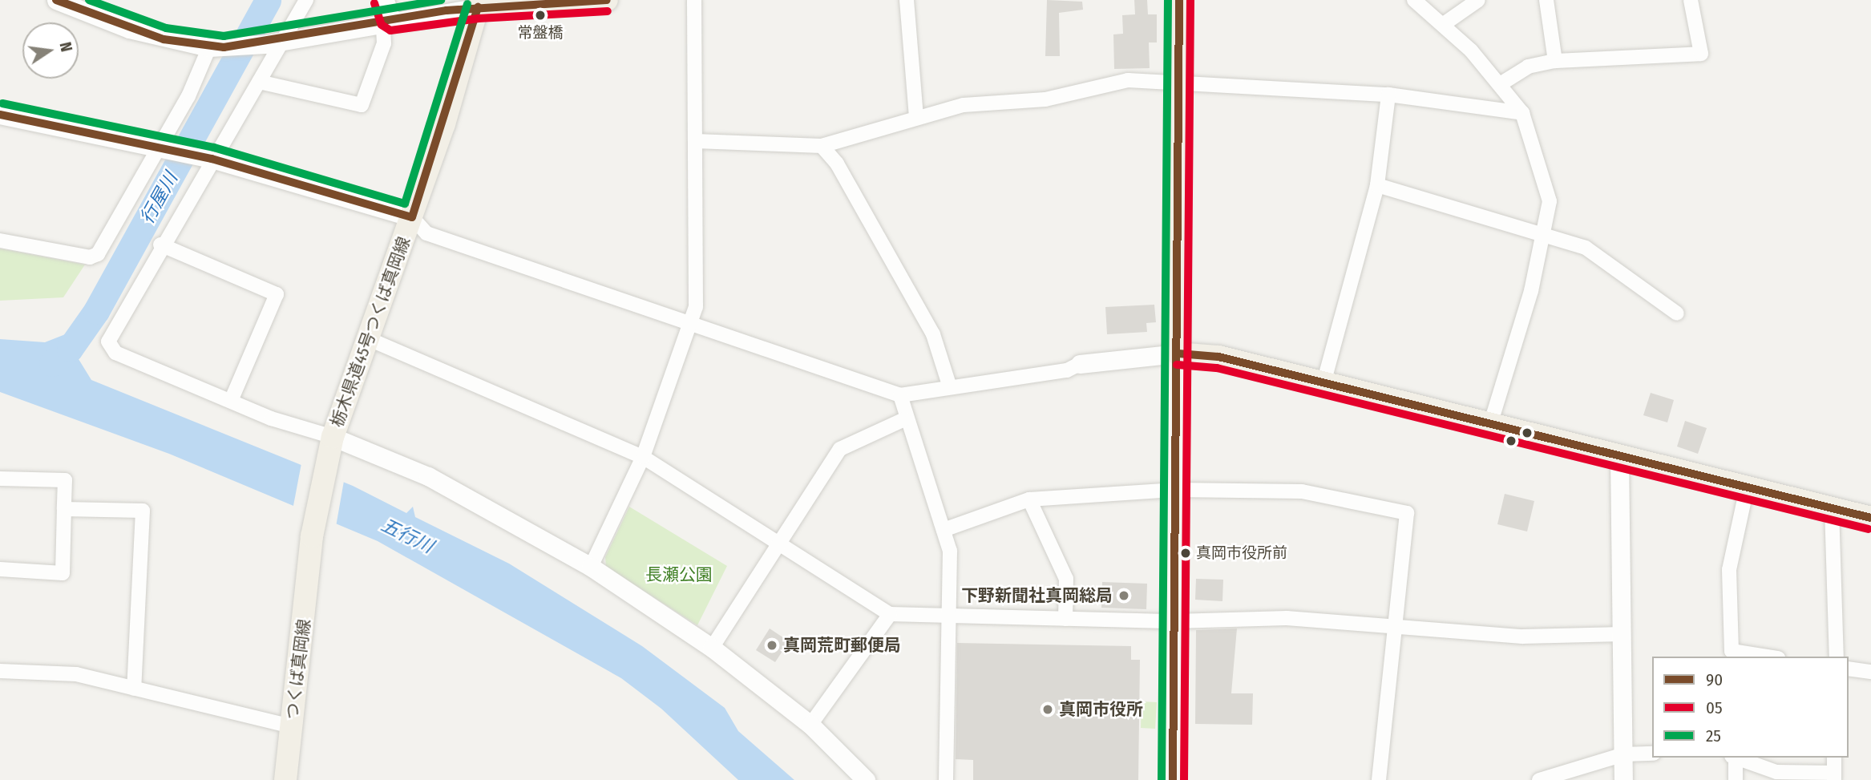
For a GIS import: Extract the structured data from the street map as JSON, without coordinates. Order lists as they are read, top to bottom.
{
  "streets": {
    "main road": ["栃木県道45号つくば真岡線", "つくば真岡線"]
  },
  "crossings": [
    ["栃木県道45号つくば真岡線", "つくば真岡線"]
  ],
  "water": ["行屋川", "五行川"],
  "parks": ["長瀬公園"],
  "places": [
    "常盤橋",
    "真岡市役所前",
    "下野新聞社真岡総局",
    "真岡荒町郵便局",
    "真岡市役所"
  ],
  "lines": ["transit line 90", "transit line 05", "transit line 25"],
  "legend": ["90", "05", "25"],
  "north": "right"
}
